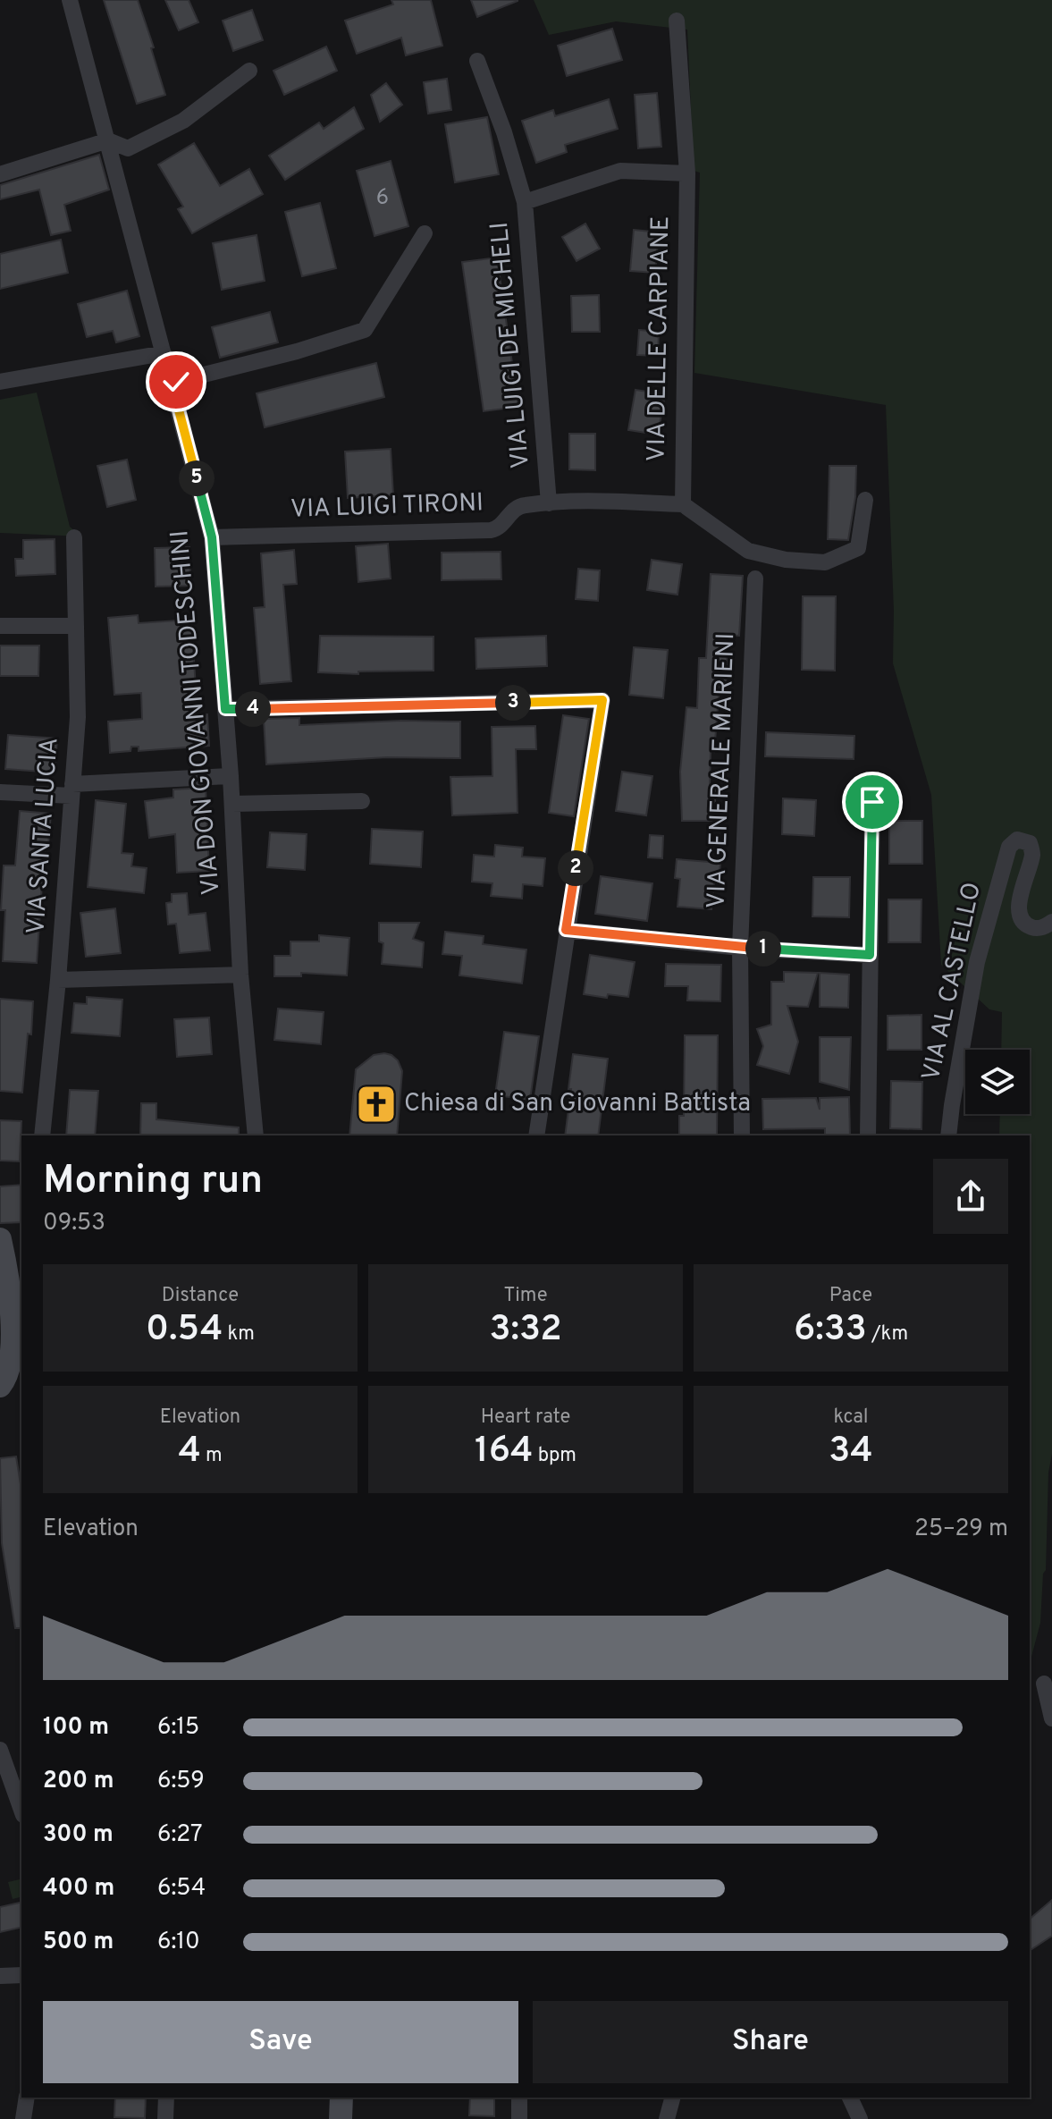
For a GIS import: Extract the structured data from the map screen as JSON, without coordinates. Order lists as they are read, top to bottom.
{
  "streets": {
    "street": [
      "VIA DELLE CARPIANE",
      "VIA LUIGI DE MICHELI",
      "VIA LUIGI TIRONI",
      "VIA DON GIOVANNI TODESCHINI",
      "VIA GENERALE MARIENI",
      "VIA SANTA LUCIA",
      "VIA AL CASTELLO"
    ]
  },
  "crossings": [
    ["VIA DELLE CARPIANE", "VIA LUIGI DE MICHELI"],
    ["VIA DELLE CARPIANE", "VIA LUIGI TIRONI"],
    ["VIA LUIGI DE MICHELI", "VIA LUIGI TIRONI"],
    ["VIA LUIGI TIRONI", "VIA DON GIOVANNI TODESCHINI"]
  ],
  "places": {
    "church": ["Chiesa di San Giovanni Battista"]
  },
  "house_numbers": ["6"],
  "page": {
    "pins": [
      "5",
      "3",
      "4",
      "2",
      "1"
    ],
    "heading": ["Morning run", "09:53"],
    "stats": [
      ["Distance", "0.54 km"],
      ["Time", "3:32"],
      ["Pace", "6:33 /km"],
      ["Elevation", "4 m"],
      ["Heart rate", "164 bpm"],
      ["kcal", "34"]
    ],
    "chart": ["Elevation", "25–29 m"],
    "list": [
      {
        "name": "100 m",
        "note": "6:15"
      },
      {
        "name": "200 m",
        "note": "6:59"
      },
      {
        "name": "300 m",
        "note": "6:27"
      },
      {
        "name": "400 m",
        "note": "6:54"
      },
      {
        "name": "500 m",
        "note": "6:10"
      }
    ],
    "buttons": ["Save", "Share"]
  }
}
